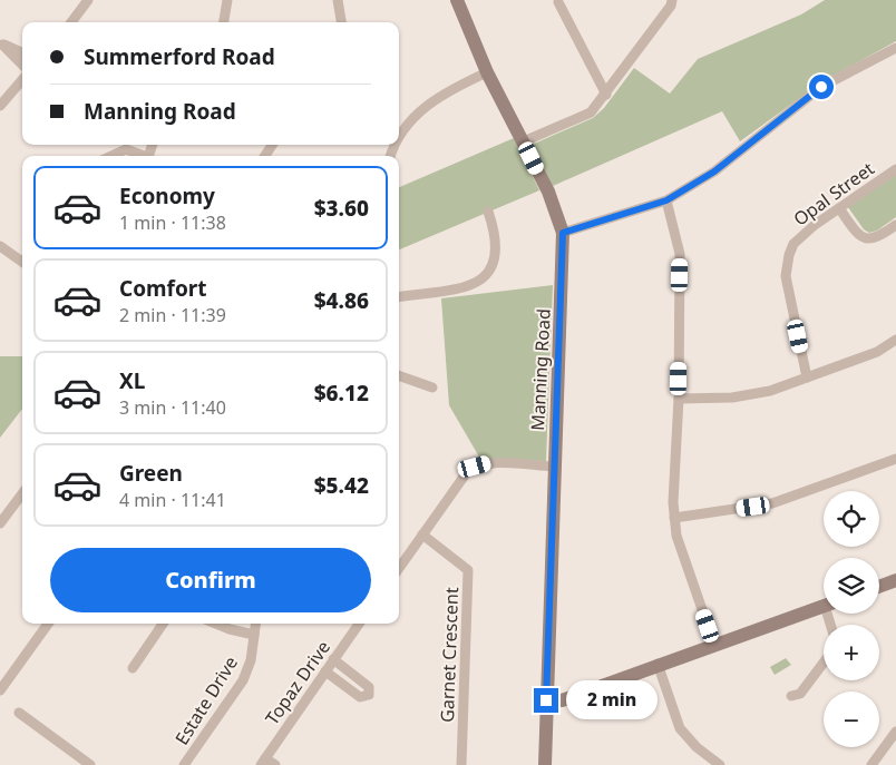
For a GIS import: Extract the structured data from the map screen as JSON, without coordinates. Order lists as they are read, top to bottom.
{
  "streets": {
    "street": [
      "Opal Street",
      "Manning Road",
      "Garnet Crescent",
      "Topaz Drive",
      "Estate Drive"
    ]
  },
  "page": {
    "banner": ["Summerford Road", "Manning Road"],
    "list": [
      {
        "name": "Economy",
        "note": "1 min · 11:38",
        "value": "$3.60"
      },
      {
        "name": "Comfort",
        "note": "2 min · 11:39",
        "value": "$4.86"
      },
      {
        "name": "XL",
        "note": "3 min · 11:40",
        "value": "$6.12"
      },
      {
        "name": "Green",
        "note": "4 min · 11:41",
        "value": "$5.42"
      }
    ],
    "map_buttons": ["+", "−"],
    "buttons": "Confirm",
    "bubble": "2 min"
  }
}
